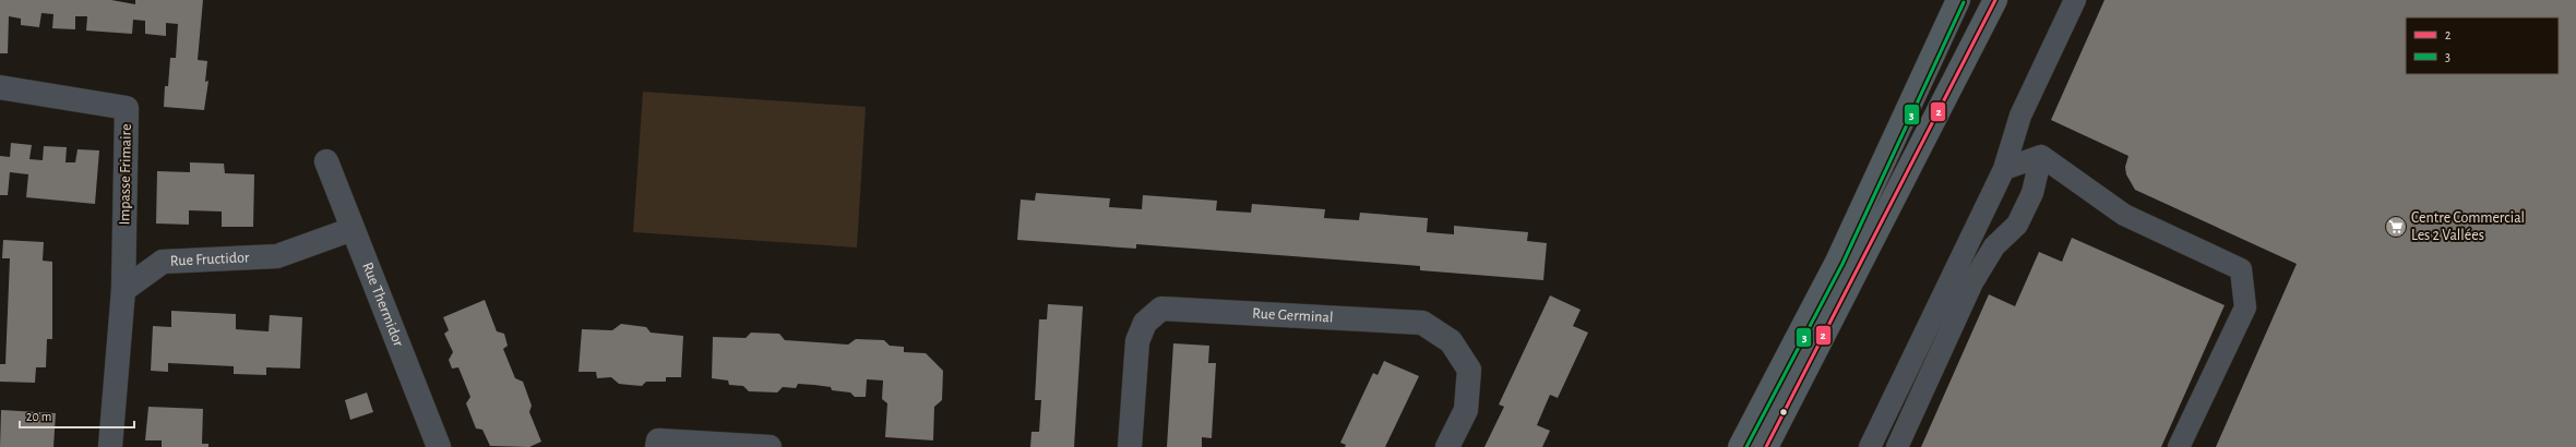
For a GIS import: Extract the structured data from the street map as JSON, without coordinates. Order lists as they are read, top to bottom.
{
  "streets": {
    "street": [
      "Impasse Frimaire",
      "Rue Fructidor",
      "Rue Thermidor",
      "Rue Germinal"
    ]
  },
  "crossings": [
    ["Impasse Frimaire", "Rue Fructidor"],
    ["Rue Fructidor", "Rue Thermidor"]
  ],
  "places": {
    "supermarket": ["Centre Commercial Les 2 Vallées"]
  },
  "lines": ["transit line 2", "transit line 3"],
  "legend": ["2", "3"],
  "scale_bar": "20 m"
}
